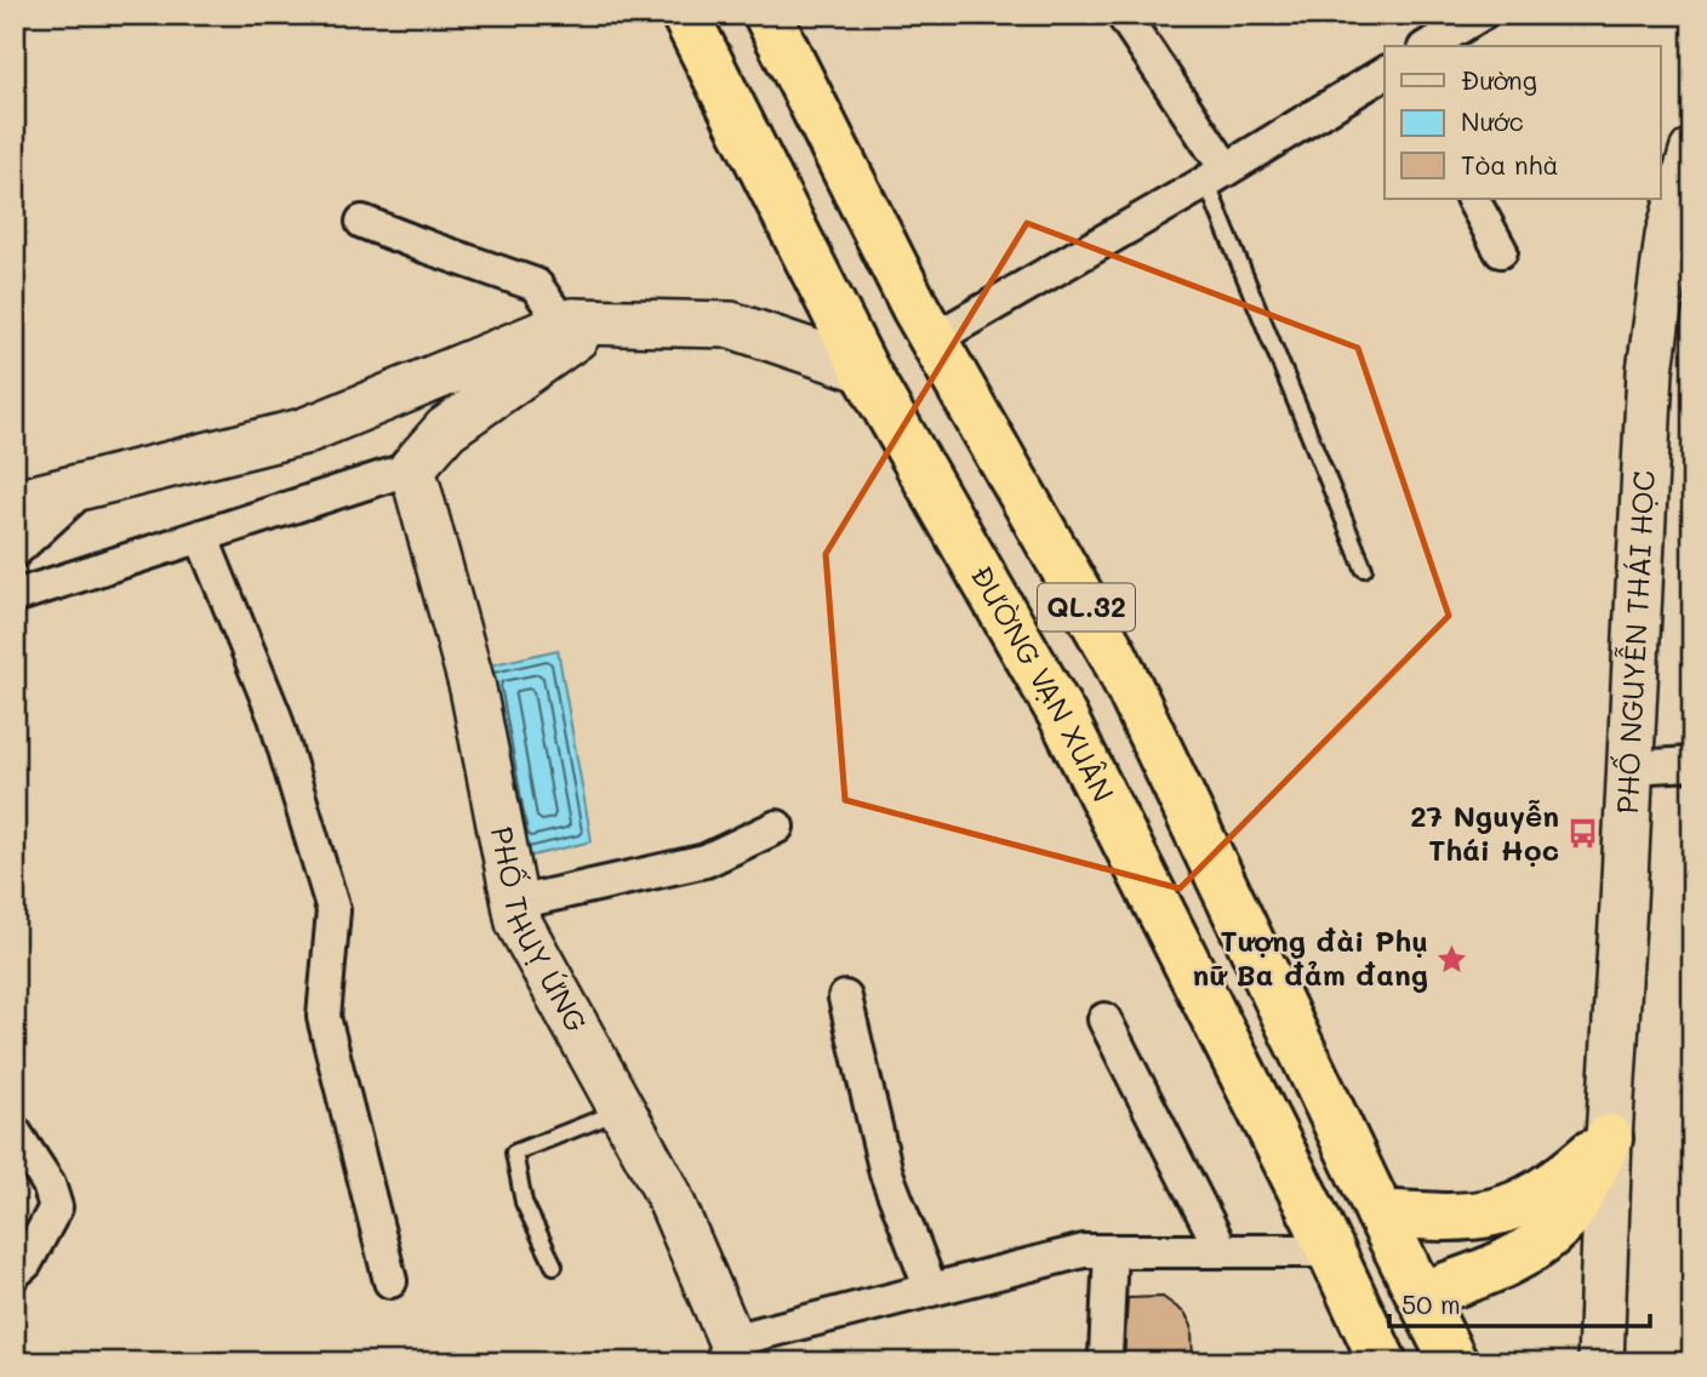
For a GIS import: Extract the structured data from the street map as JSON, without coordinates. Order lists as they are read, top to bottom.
{
  "streets": {
    "highway": ["QL.32", "ĐƯỜNG VẠN XUÂN"],
    "main road": ["PHỐ NGUYỄN THÁI HỌC", "PHỐ THUỴ ỨNG"]
  },
  "places": {
    "bus stop": ["27 Nguyễn Thái Học"],
    "place": ["Tượng đài Phụ nữ Ba đảm đang"]
  },
  "legend": ["Đường", "Nước", "Tòa nhà"],
  "scale_bar": "50 m"
}
